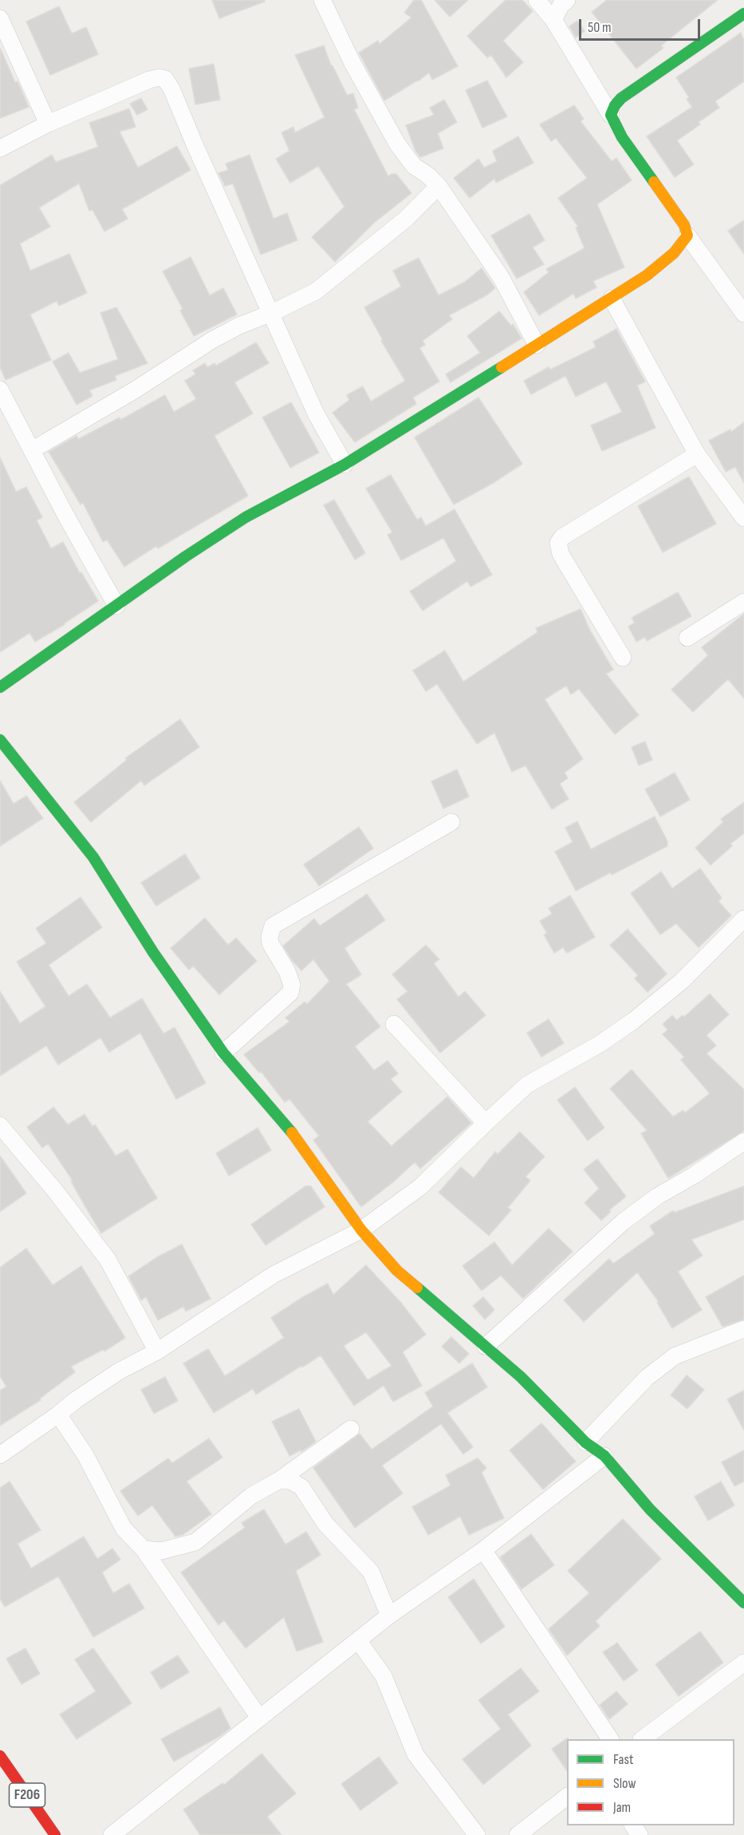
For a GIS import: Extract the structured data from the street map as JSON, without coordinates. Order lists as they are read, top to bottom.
{
  "streets": {
    "street": ["F206"]
  },
  "legend": ["Fast", "Slow", "Jam"],
  "scale_bar": "50 m"
}
